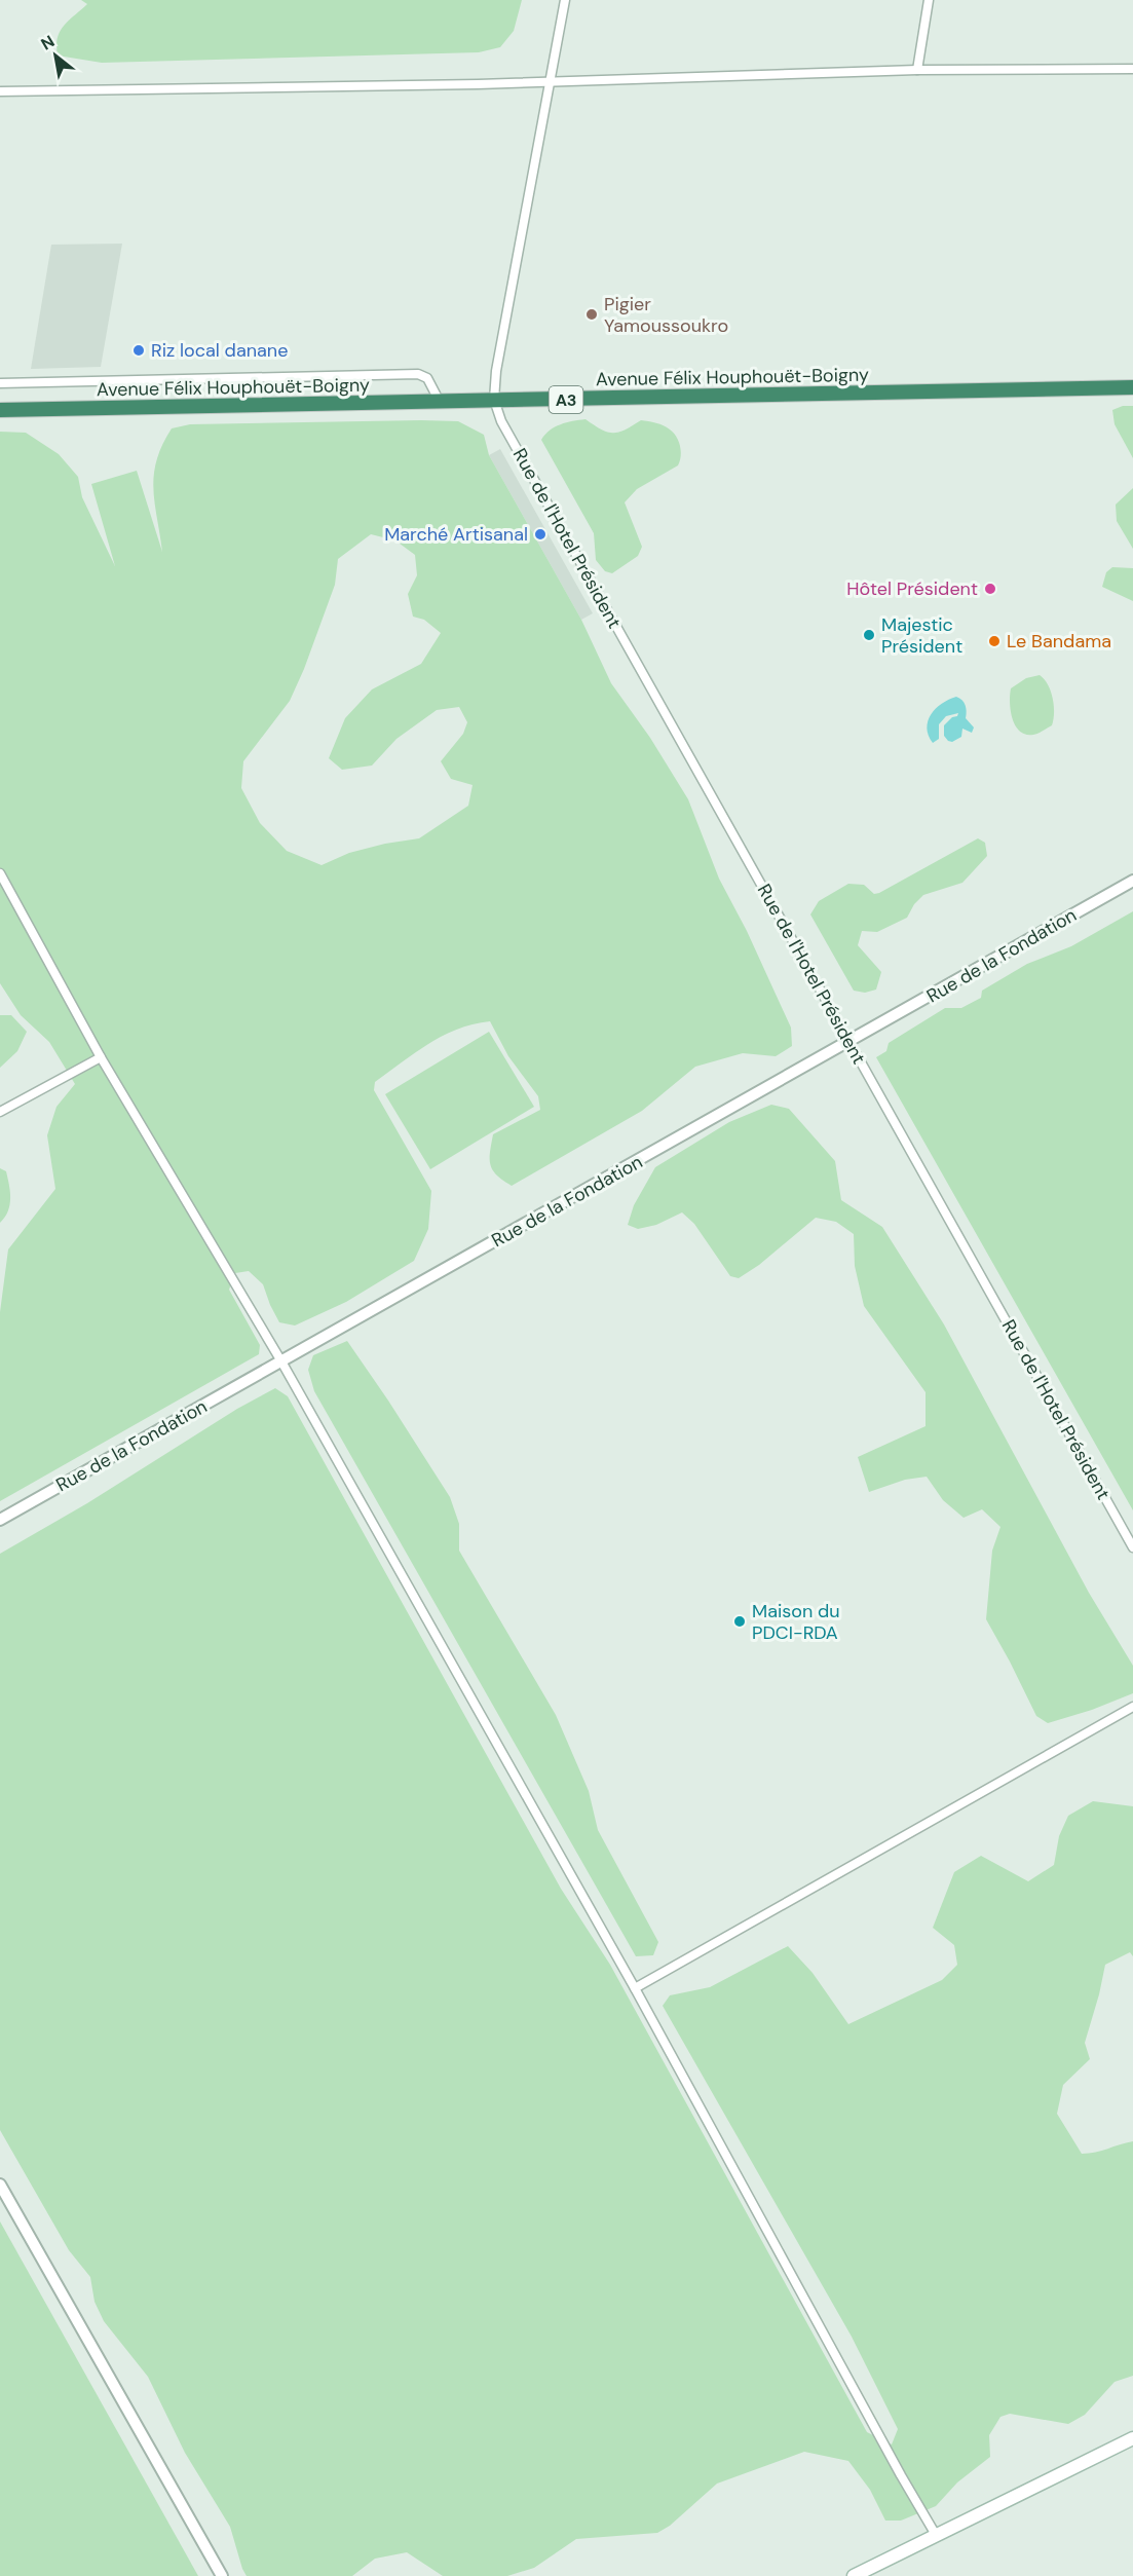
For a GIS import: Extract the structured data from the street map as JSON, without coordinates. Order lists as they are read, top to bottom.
{
  "streets": {
    "highway": ["Avenue Félix Houphouët-Boigny", "A3"],
    "street": ["Rue de l'Hotel Président", "Rue de la Fondation"]
  },
  "crossings": [
    ["Avenue Félix Houphouët-Boigny", "Rue de l'Hotel Président"],
    ["Rue de l'Hotel Président", "Rue de la Fondation"]
  ],
  "places": [
    "Pigier Yamoussoukro",
    "Riz local danane",
    "Marché Artisanal",
    "Hôtel Président",
    "Majestic Président",
    "Le Bandama",
    "Maison du PDCI-RDA"
  ],
  "north": "top left"
}
